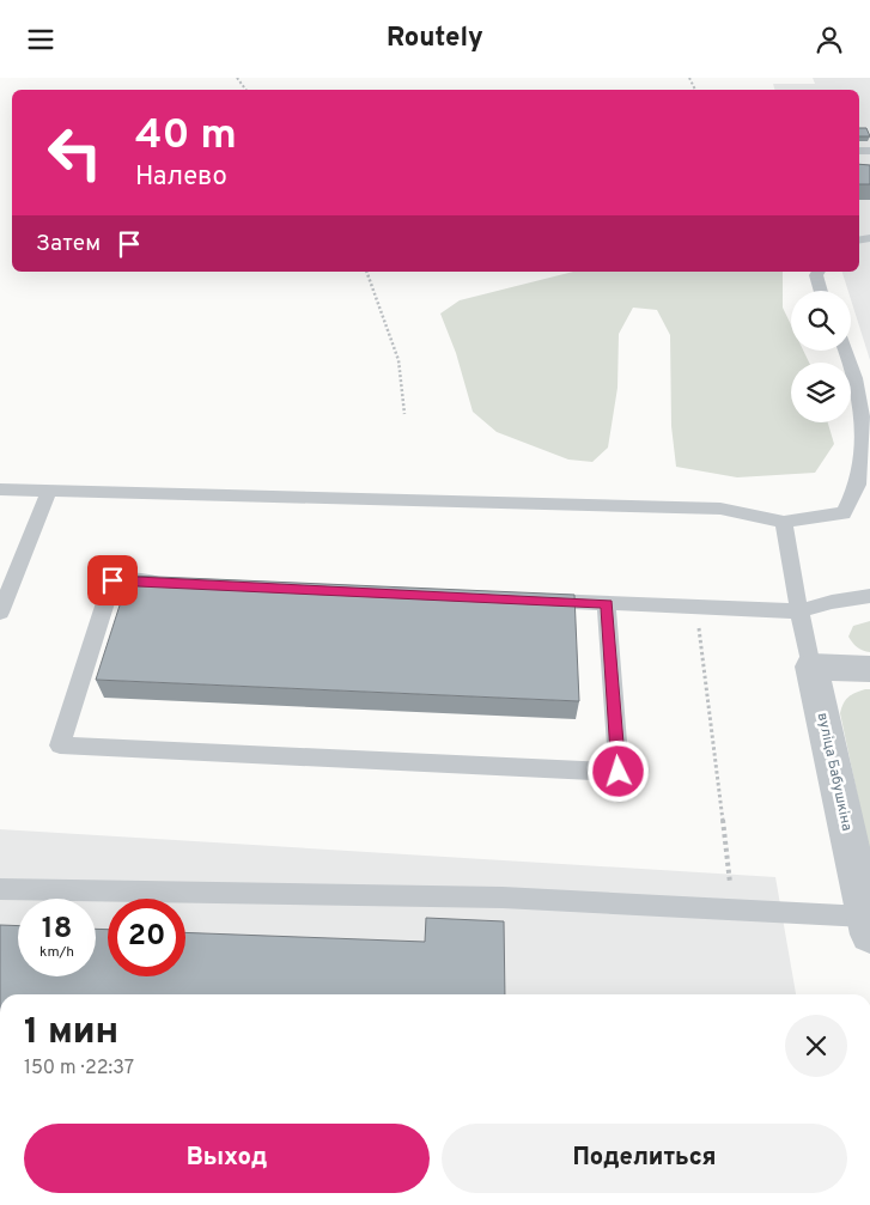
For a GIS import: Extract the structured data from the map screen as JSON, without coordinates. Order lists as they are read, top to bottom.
{
  "streets": {
    "street": ["вуліца Бабушкіна"]
  },
  "page": {
    "header": "Routely",
    "turn": ["40 m", "Налево"],
    "then": "Затем",
    "speed": "18 km/h",
    "limit": "20",
    "heading": ["1 мин", "150 m · 22:37"],
    "buttons": ["Выход", "Поделиться"]
  }
}
